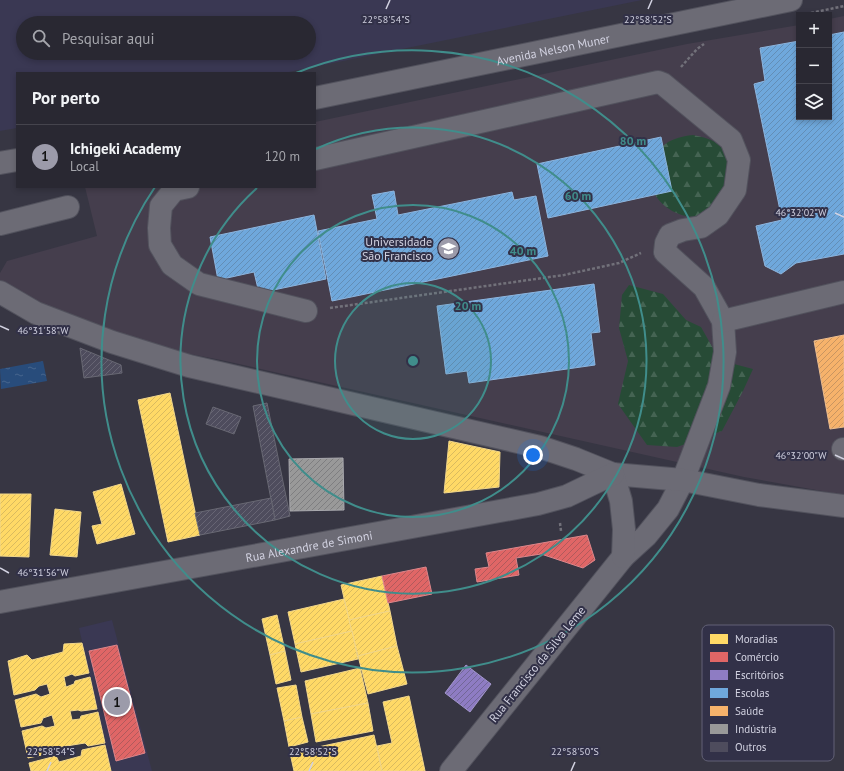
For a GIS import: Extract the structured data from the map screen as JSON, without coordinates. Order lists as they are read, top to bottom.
{
  "streets": {
    "street": ["Avenida Nelson Muner", "Rua Alexandre de Simoni", "Rua Francisco da Silva Leme"]
  },
  "places": {
    "school or university": ["Universidade São Francisco"]
  },
  "legend": [
    "Moradias",
    "Comércio",
    "Escritórios",
    "Escolas",
    "Saúde",
    "Indústria",
    "Outros"
  ],
  "page": {
    "map_buttons": ["+", "−"],
    "search": "Pesquisar aqui",
    "heading": "Por perto",
    "list": [
      {
        "mark": "1",
        "name": "Ichigeki Academy",
        "note": "Local",
        "value": "120 m"
      }
    ],
    "pins": "1"
  },
  "coordinates": [
    "22°58'54\"S",
    "22°58'52\"S",
    "46°32'02\"W",
    "46°31'58\"W",
    "46°32'00\"W",
    "46°31'56\"W",
    "22°58'50\"S"
  ],
  "rings": [
    "80 m",
    "60 m",
    "40 m",
    "20 m"
  ]
}
